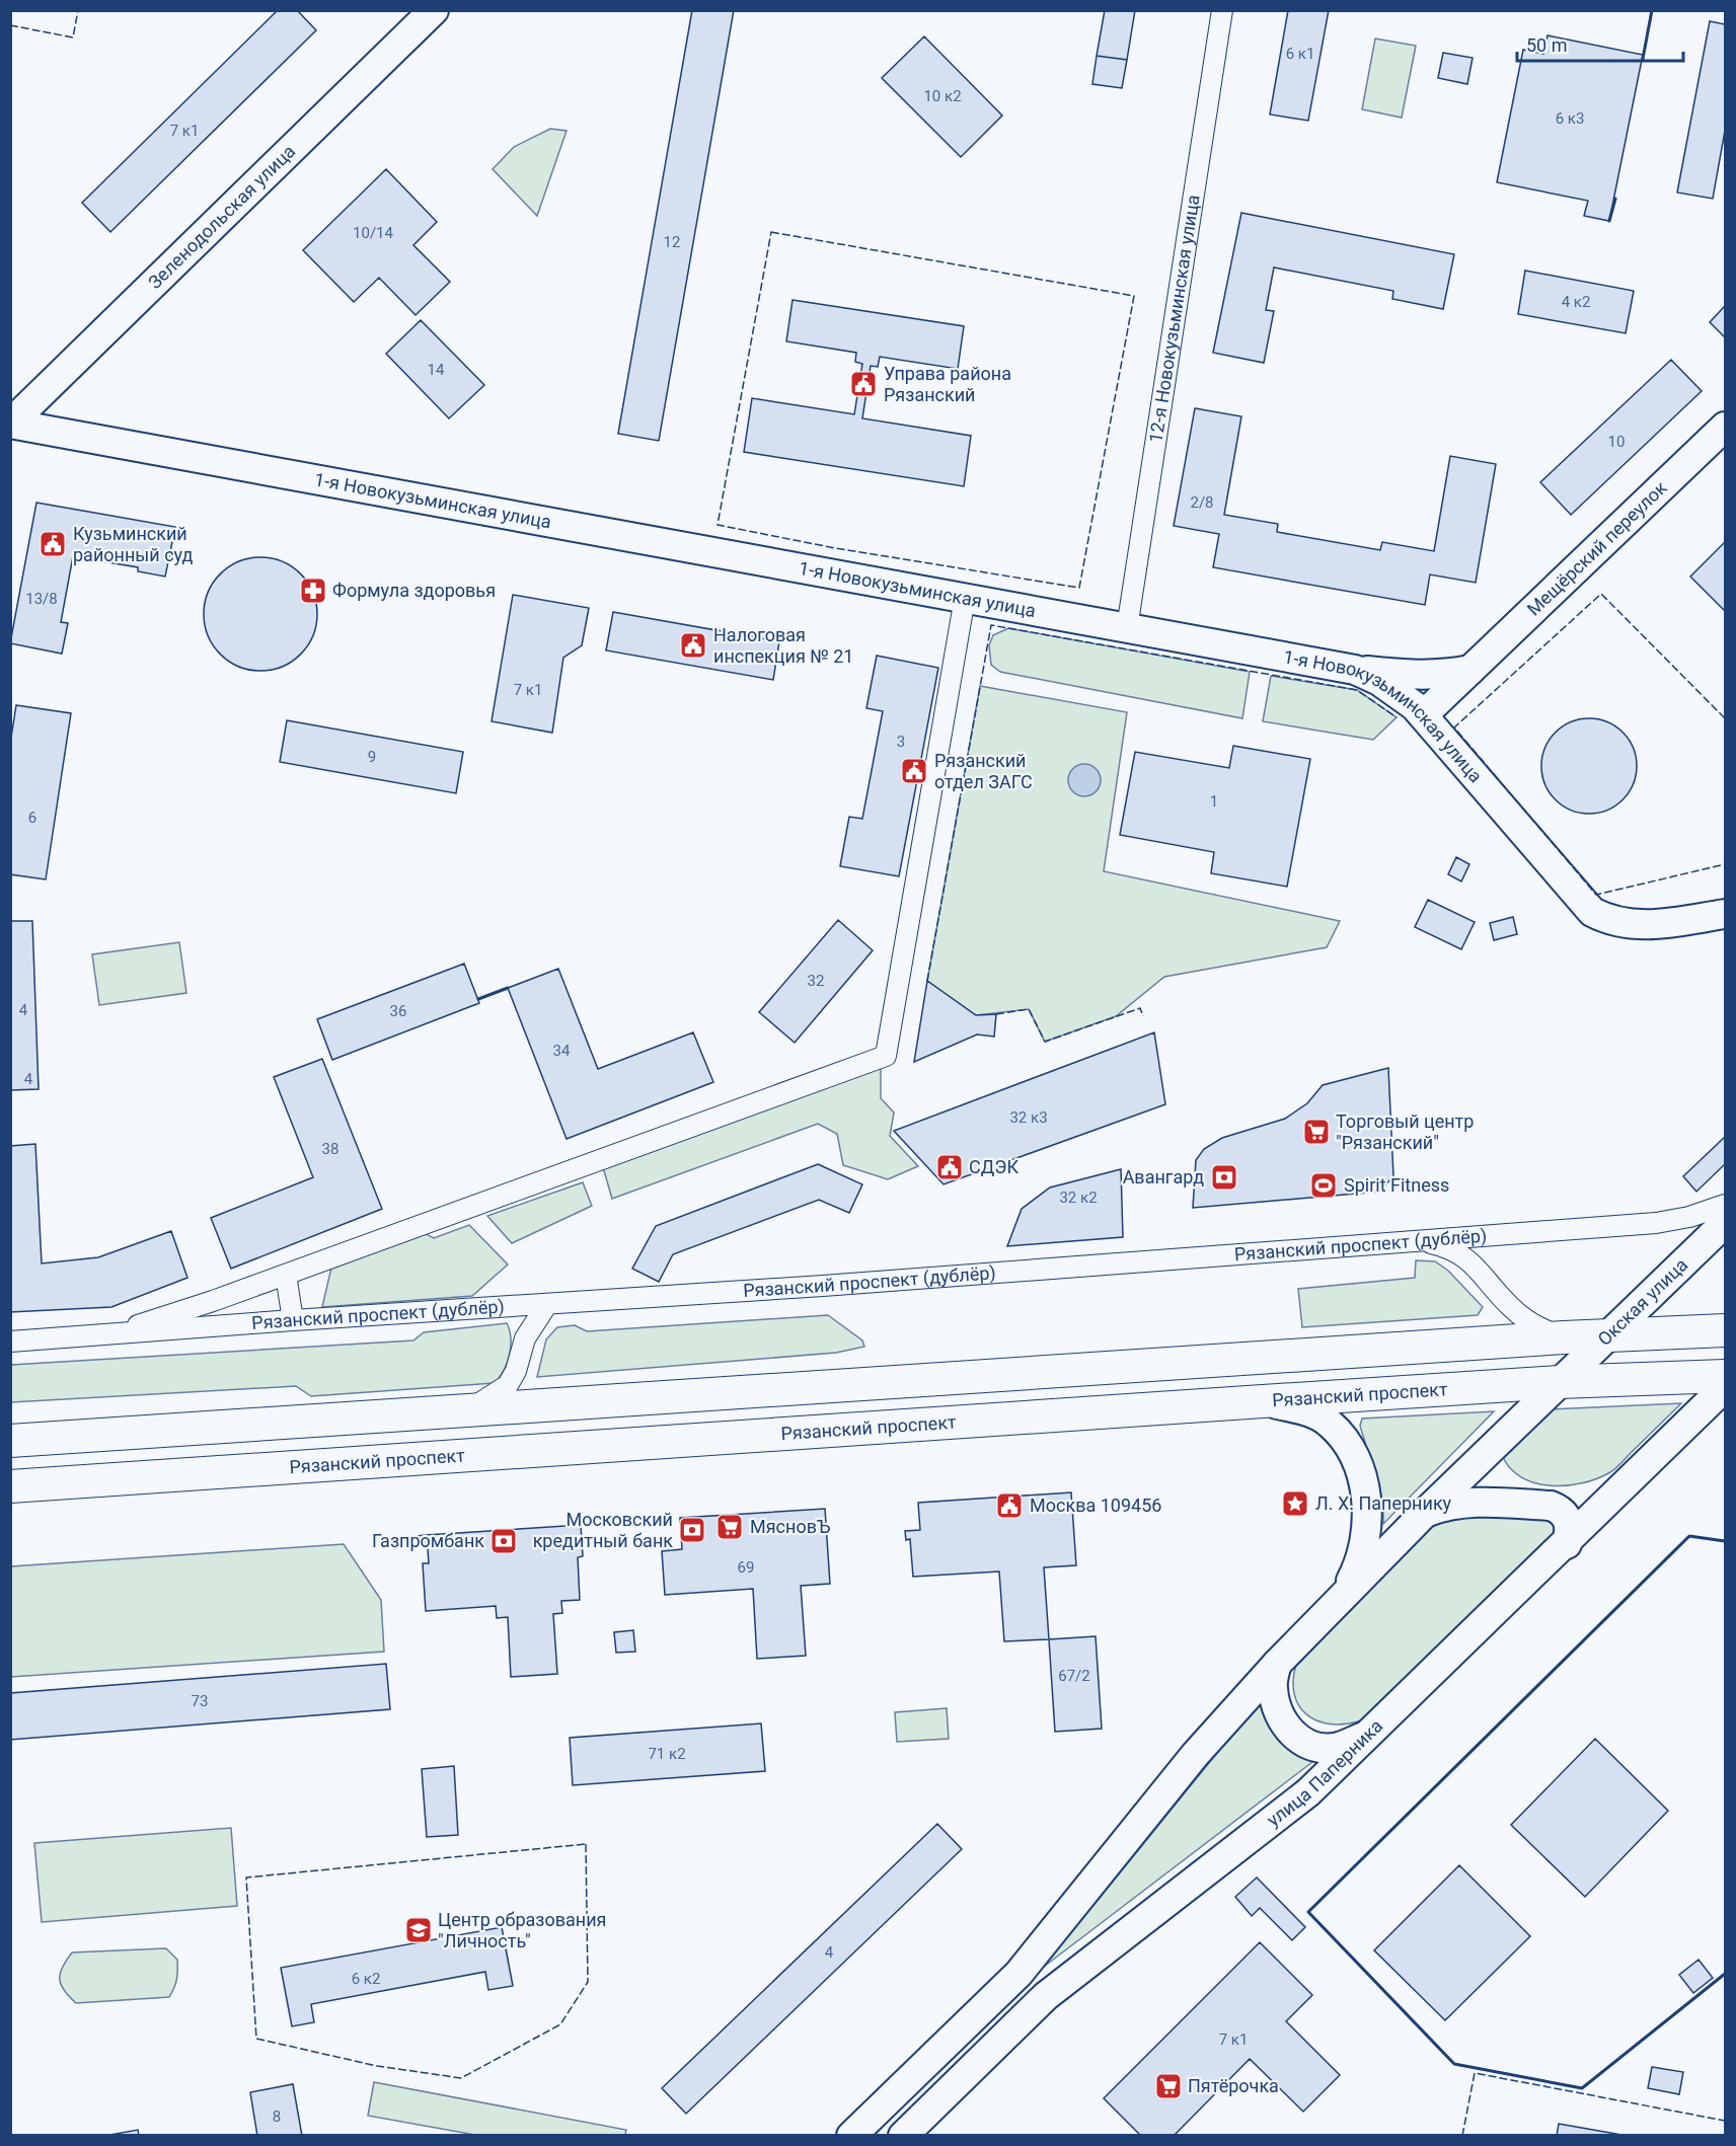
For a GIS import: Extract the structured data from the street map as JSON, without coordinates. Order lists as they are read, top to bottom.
{
  "streets": {
    "main road": ["Рязанский проспект"],
    "street": [
      "Зеленодольская улица",
      "12-я Новокузьминская улица",
      "1-я Новокузьминская улица",
      "Мещёрский переулок",
      "Рязанский проспект (дублёр)",
      "Окская улица",
      "улица Паперника"
    ]
  },
  "crossings": [
    ["Зеленодольская улица", "1-я Новокузьминская улица"],
    ["12-я Новокузьминская улица", "1-я Новокузьминская улица"],
    ["1-я Новокузьминская улица", "Мещёрский переулок"],
    ["Окская улица", "Рязанский проспект"]
  ],
  "places": {
    "public building": [
      "Управа района Рязанский",
      "Кузьминский районный суд",
      "Налоговая инспекция № 21",
      "Рязанский отдел ЗАГС",
      "СДЭК",
      "Москва 109456"
    ],
    "pharmacy": ["Формула здоровья"],
    "supermarket": ["Торговый центр \"Рязанский\"", "МясновЪ", "Пятёрочка"],
    "bank": ["Авангард", "Московский кредитный банк", "Газпромбанк"],
    "sports": ["Spirit Fitness"],
    "place": ["Л. Х. Папернику"],
    "school or university": ["Центр образования \"Личность\""]
  },
  "house_numbers": [
    "6 к1",
    "10 к2",
    "6 к3",
    "7 к1",
    "10/14",
    "12",
    "4 к2",
    "14",
    "10",
    "2/8",
    "13/8",
    "7 к1",
    "3",
    "9",
    "1",
    "6",
    "32",
    "4",
    "36",
    "34",
    "4",
    "32 к3",
    "38",
    "32 к2",
    "69",
    "67/2",
    "73",
    "71 к2",
    "4",
    "6 к2",
    "7 к1",
    "8"
  ],
  "scale_bar": "50 m"
}
